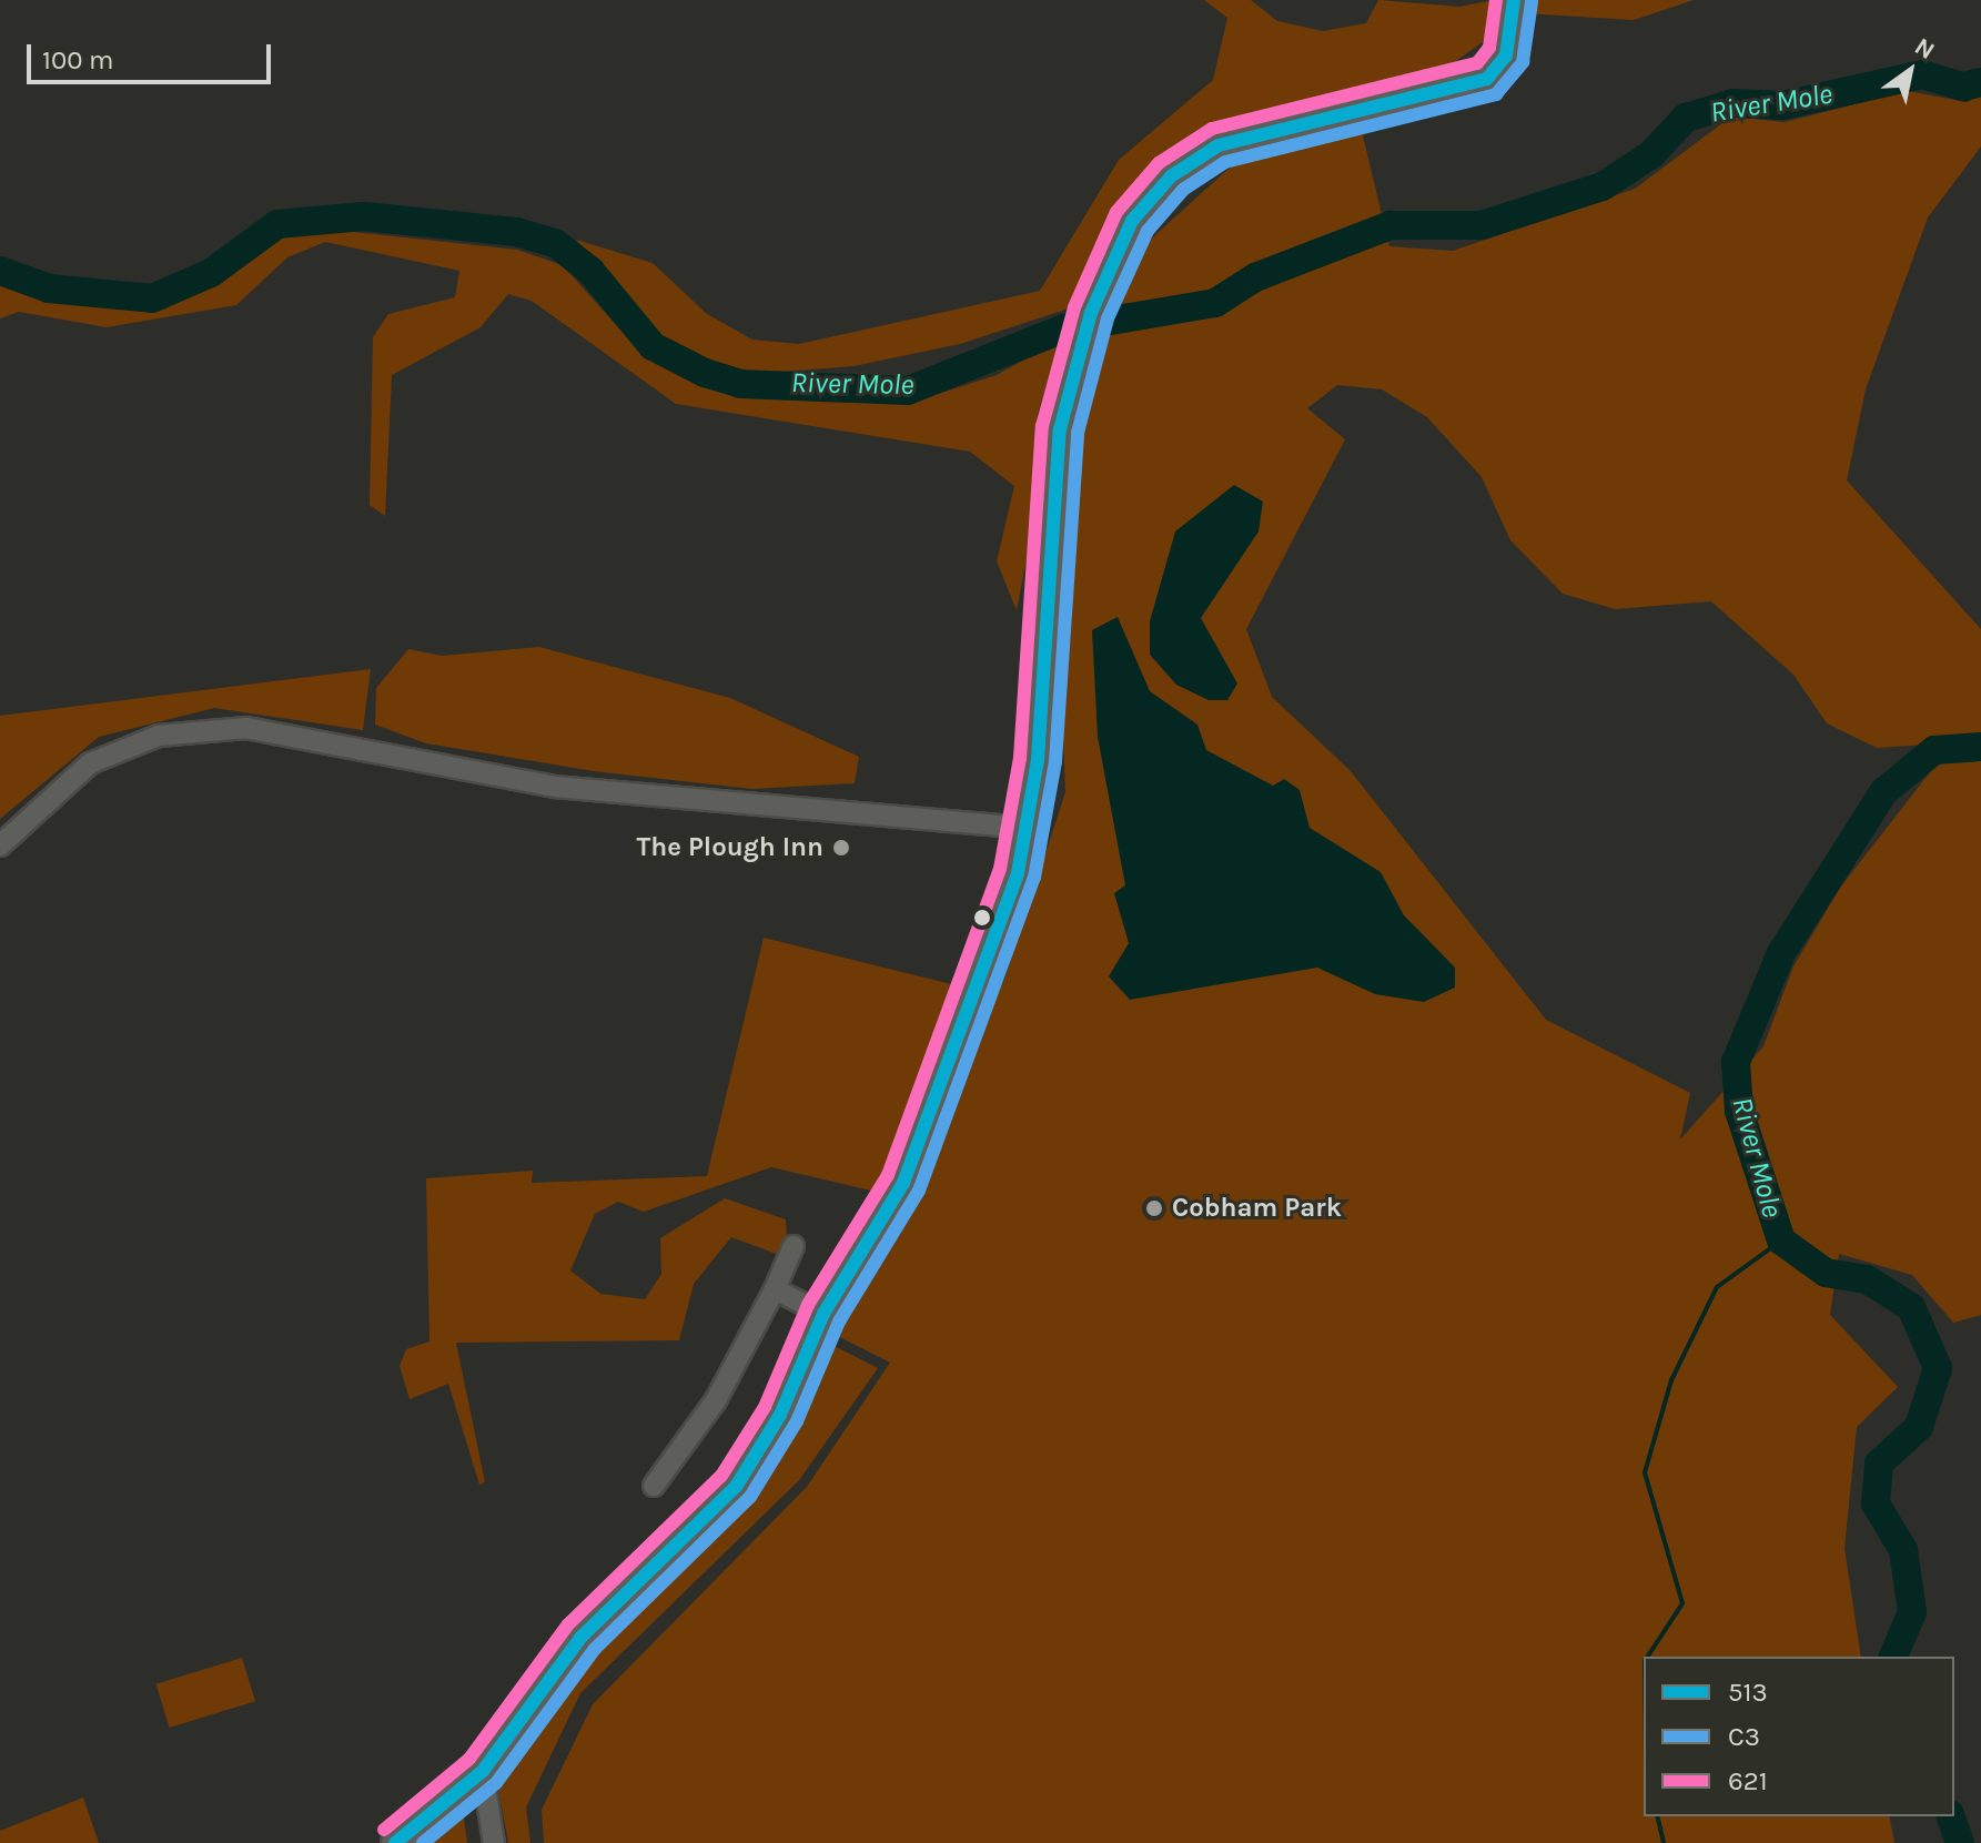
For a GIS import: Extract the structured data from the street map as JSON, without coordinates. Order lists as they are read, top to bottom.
{
  "water": ["River Mole"],
  "places": ["The Plough Inn", "Cobham Park"],
  "lines": ["transit line 513", "transit line 621", "transit line C3"],
  "legend": ["513", "C3", "621"],
  "scale_bar": "100 m",
  "north": "top right"
}
